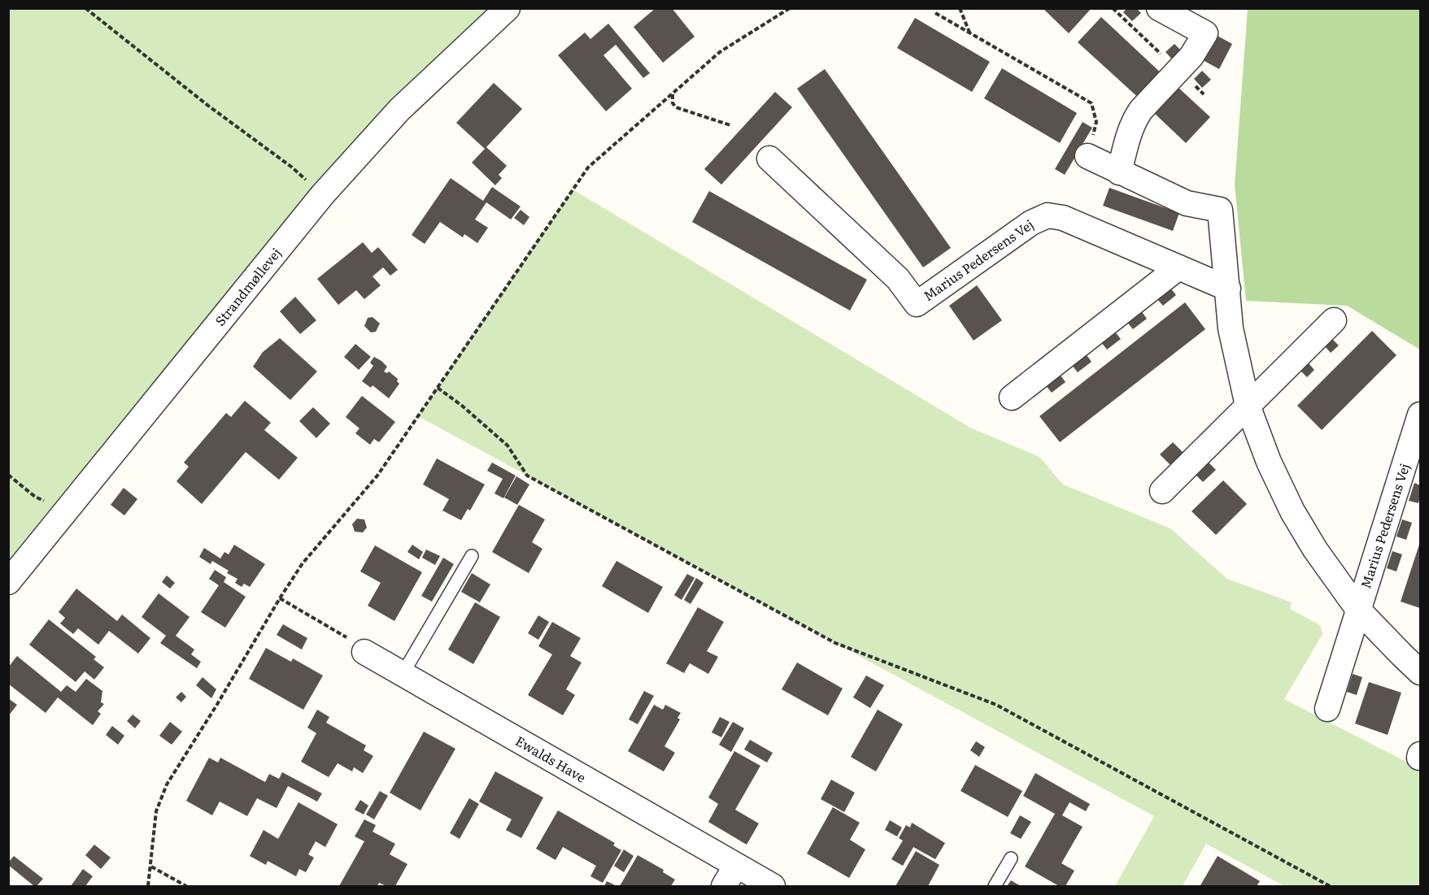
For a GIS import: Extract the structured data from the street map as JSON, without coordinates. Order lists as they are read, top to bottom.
{
  "streets": {
    "street": ["Marius Pedersens Vej", "Strandmøllevej", "Ewalds Have"]
  }
}
